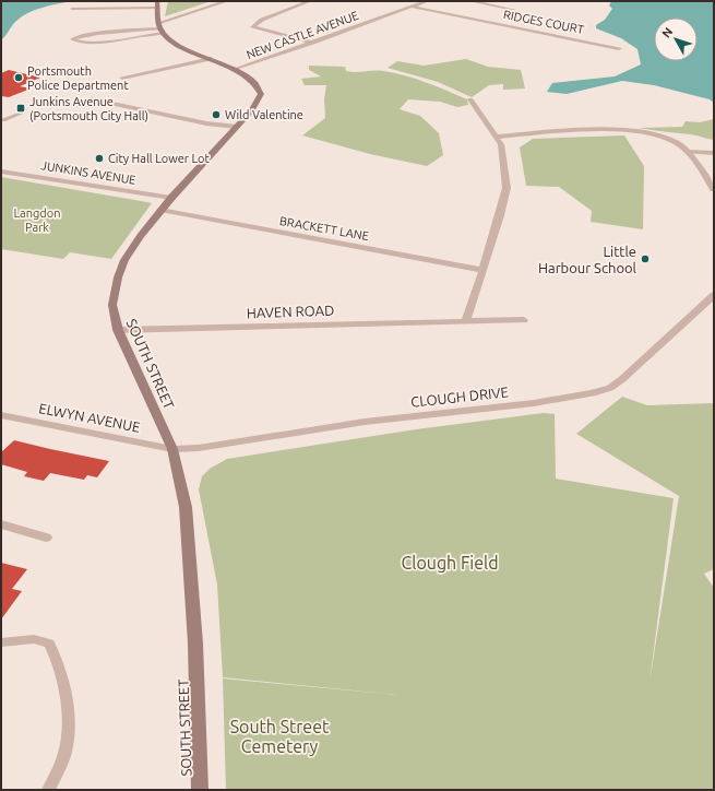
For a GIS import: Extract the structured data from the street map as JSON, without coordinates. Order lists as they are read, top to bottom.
{
  "streets": {
    "street": [
      "RIDGES COURT",
      "NEW CASTLE AVENUE",
      "JUNKINS AVENUE",
      "BRACKETT LANE",
      "HAVEN ROAD",
      "SOUTH STREET",
      "CLOUGH DRIVE",
      "ELWYN AVENUE"
    ]
  },
  "crossings": [
    ["RIDGES COURT", "NEW CASTLE AVENUE"],
    ["NEW CASTLE AVENUE", "SOUTH STREET"],
    ["JUNKINS AVENUE", "SOUTH STREET"],
    ["BRACKETT LANE", "SOUTH STREET"],
    ["HAVEN ROAD", "SOUTH STREET"],
    ["SOUTH STREET", "CLOUGH DRIVE"],
    ["SOUTH STREET", "ELWYN AVENUE"],
    ["CLOUGH DRIVE", "ELWYN AVENUE"]
  ],
  "parks": ["Langdon Park", "Clough Field", "South Street Cemetery"],
  "places": {
    "other": [
      "Portsmouth Police Department",
      "Wild Valentine",
      "City Hall Lower Lot",
      "Little Harbour School"
    ],
    "transit": ["Junkins Avenue (Portsmouth City Hall)"]
  },
  "north": "top left"
}
